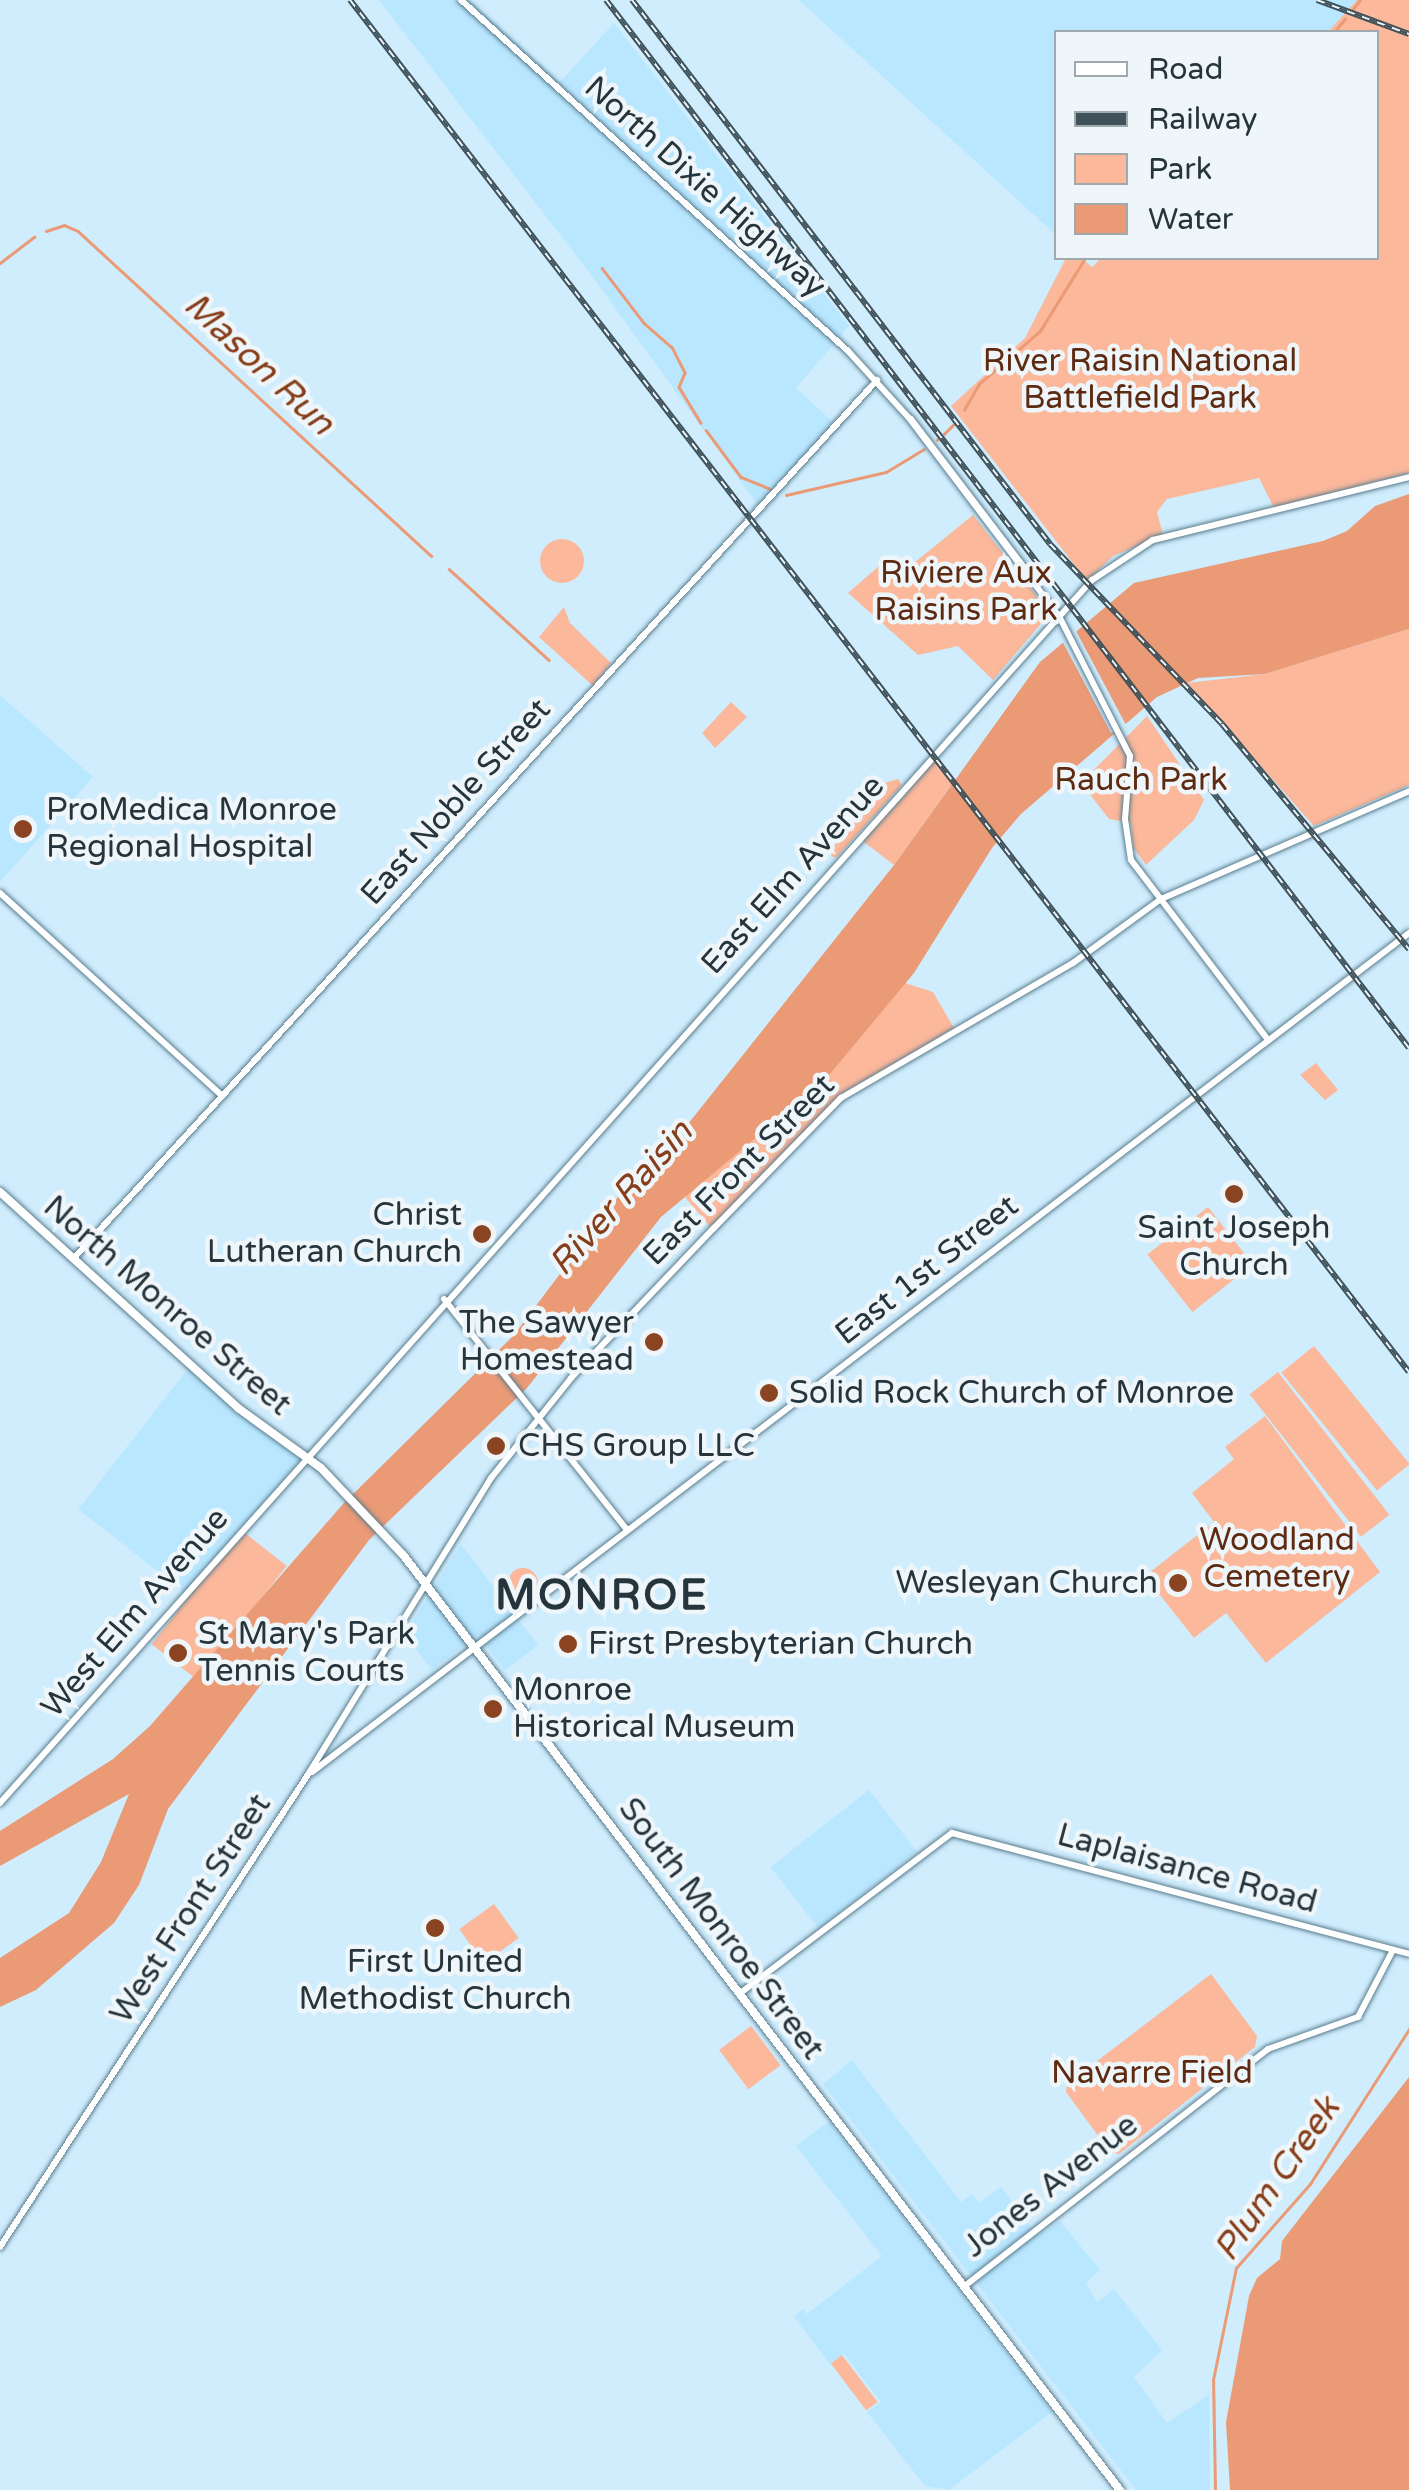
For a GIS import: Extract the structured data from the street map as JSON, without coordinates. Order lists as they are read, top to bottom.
{
  "streets": {
    "main road": ["North Monroe Street", "South Monroe Street"],
    "street": [
      "North Dixie Highway",
      "East Noble Street",
      "East Elm Avenue",
      "East Front Street",
      "East 1st Street",
      "West Elm Avenue",
      "Laplaisance Road",
      "West Front Street",
      "Jones Avenue"
    ]
  },
  "crossings": [
    ["North Dixie Highway", "East Noble Street"],
    ["North Dixie Highway", "East Elm Avenue"],
    ["North Dixie Highway", "East Front Street"],
    ["North Dixie Highway", "East 1st Street"],
    ["East Noble Street", "North Monroe Street"],
    ["East Elm Avenue", "North Monroe Street"],
    ["East Elm Avenue", "West Elm Avenue"],
    ["East Front Street", "West Front Street"],
    ["East Front Street", "South Monroe Street"],
    ["East 1st Street", "West Front Street"],
    ["East 1st Street", "South Monroe Street"],
    ["North Monroe Street", "West Elm Avenue"],
    ["North Monroe Street", "South Monroe Street"],
    ["Laplaisance Road", "South Monroe Street"],
    ["Laplaisance Road", "Jones Avenue"],
    ["South Monroe Street", "Jones Avenue"]
  ],
  "districts": ["MONROE"],
  "water": ["Mason Run", "River Raisin", "Plum Creek"],
  "parks": [
    "River Raisin National Battlefield Park",
    "Riviere Aux Raisins Park",
    "Rauch Park",
    "Woodland Cemetery",
    "Navarre Field"
  ],
  "places": [
    "ProMedica Monroe Regional Hospital",
    "Saint Joseph Church",
    "Christ Lutheran Church",
    "The Sawyer Homestead",
    "Solid Rock Church of Monroe",
    "CHS Group LLC",
    "Wesleyan Church",
    "First Presbyterian Church",
    "St Mary's Park Tennis Courts",
    "Monroe Historical Museum",
    "First United Methodist Church"
  ],
  "legend": [
    "Road",
    "Railway",
    "Park",
    "Water"
  ]
}
